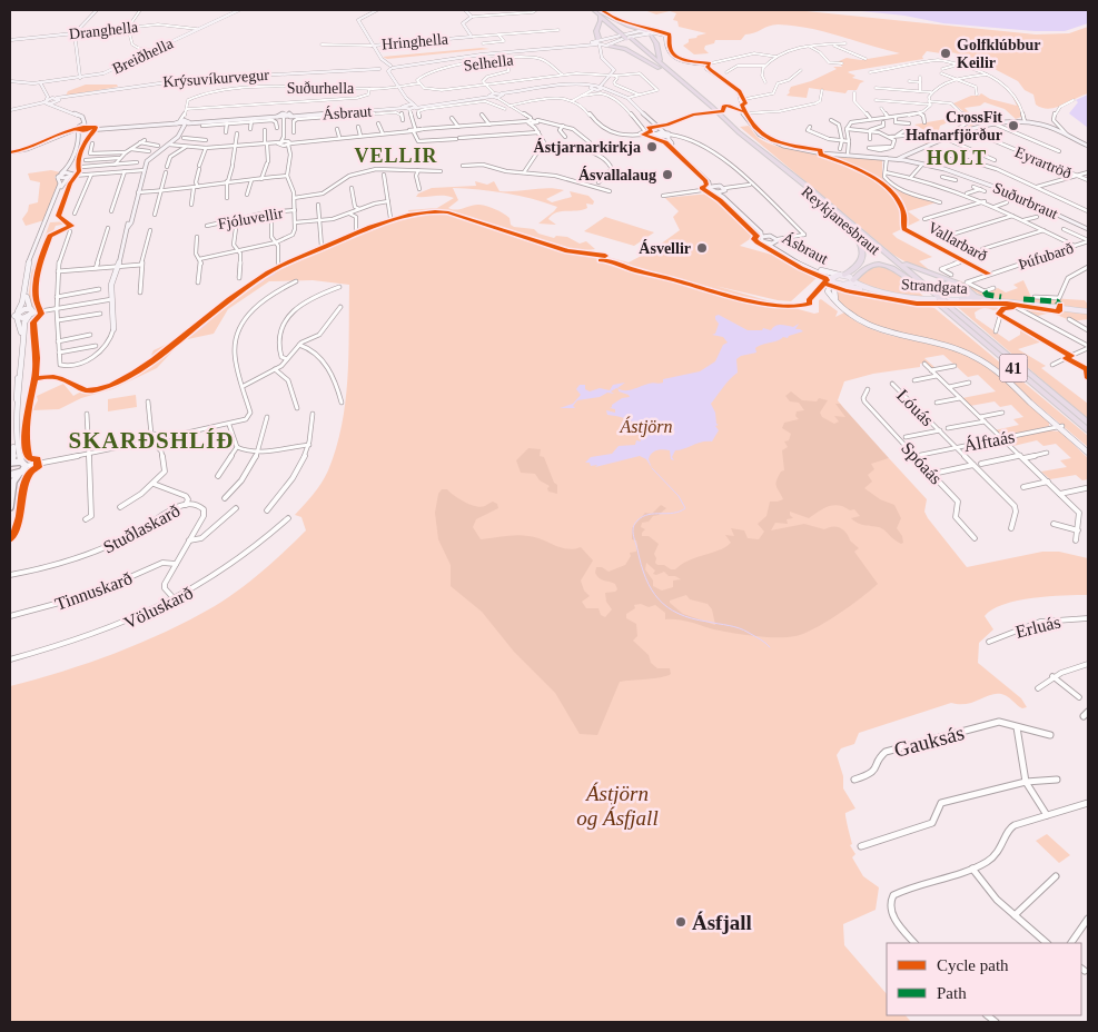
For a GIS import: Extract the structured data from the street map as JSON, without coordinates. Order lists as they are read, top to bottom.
{
  "streets": {
    "highway": ["Reykjanesbraut", "41"],
    "main road": ["Strandgata"],
    "street": [
      "Dranghella",
      "Hringhella",
      "Breiðhella",
      "Selhella",
      "Krýsuvíkurvegur",
      "Suðurhella",
      "Ásbraut",
      "Eyrartröð",
      "Suðurbraut",
      "Fjóluvellir",
      "Vallarbarð",
      "Þúfubarð",
      "Lóuás",
      "Álftaás",
      "Spóaás",
      "Stuðlaskarð",
      "Tinnuskarð",
      "Völuskarð",
      "Erluás",
      "Gauksás"
    ]
  },
  "crossings": [
    ["Dranghella", "Breiðhella"],
    ["Selhella", "Suðurhella"],
    ["Ásbraut", "Strandgata"],
    ["Vallarbarð", "Þúfubarð"],
    ["Lóuás", "Álftaás"],
    ["Álftaás", "Spóaás"],
    ["Stuðlaskarð", "Tinnuskarð"],
    ["Stuðlaskarð", "Völuskarð"]
  ],
  "districts": ["VELLIR", "HOLT", "SKARÐSHLÍÐ"],
  "parks": ["Ástjörn", "Ástjörn og Ásfjall"],
  "places": [
    "Golfklúbbur Keilir",
    "CrossFit Hafnarfjörður",
    "Ástjarnarkirkja",
    "Ásvallalaug",
    "Ásvellir",
    "Ásfjall"
  ],
  "legend": ["Cycle path", "Path"]
}
